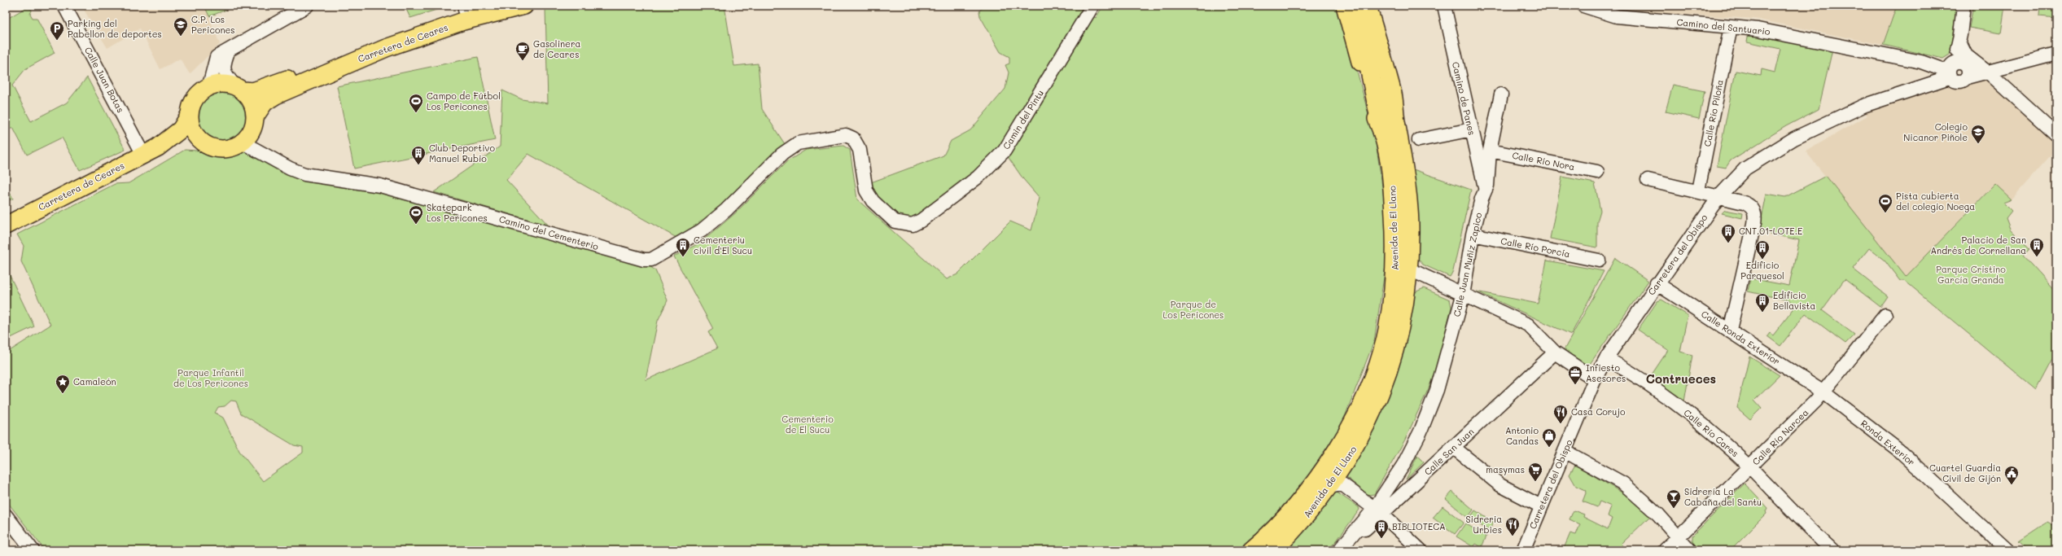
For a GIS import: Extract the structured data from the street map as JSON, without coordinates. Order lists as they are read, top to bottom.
{
  "streets": {
    "main road": ["Carretera de Ceares", "Avenida de El Llano"],
    "street": [
      "Camino del Santuario",
      "Calle Juan Botas",
      "Camino de Panes",
      "Calle Río Piloña",
      "Camin del Pintu",
      "Calle Río Nora",
      "Camino del Cementerio",
      "Calle Río Porcía",
      "Carretera del Obispo",
      "Calle Juan Muñíz Zapico",
      "Calle Ronda Exterior",
      "Calle Río Cares",
      "Calle Río Narcea",
      "Ronda Exterior",
      "Calle San Juan"
    ]
  },
  "crossings": [
    ["Camino del Santuario", "Carretera del Obispo"],
    ["Carretera de Ceares", "Calle Juan Botas"],
    ["Carretera de Ceares", "Camino del Cementerio"],
    ["Camino de Panes", "Calle Juan Muñíz Zapico"],
    ["Camin del Pintu", "Camino del Cementerio"],
    ["Calle Río Nora", "Calle Juan Muñíz Zapico"],
    ["Calle Río Porcía", "Calle Juan Muñíz Zapico"],
    ["Carretera del Obispo", "Calle Ronda Exterior"],
    ["Carretera del Obispo", "Calle Río Cares"],
    ["Calle Juan Muñíz Zapico", "Calle San Juan"],
    ["Calle Ronda Exterior", "Calle Río Narcea"],
    ["Calle Ronda Exterior", "Ronda Exterior"],
    ["Calle Río Cares", "Calle Río Narcea"],
    ["Calle Río Narcea", "Ronda Exterior"]
  ],
  "districts": ["Contrueces"],
  "parks": [
    "Parque Cristino García Granda",
    "Parque de Los Pericones",
    "Parque Infantil de Los Pericones",
    "Cementerio de El Sucu"
  ],
  "places": {
    "school or university": ["C.P. Los Pericones", "Colegio Nicanor Piñole"],
    "parking": ["Parking del Pabellon de deportes"],
    "cafe": ["Gasolinera de Ceares"],
    "sports": ["Campo de Fútbol Los Pericones", "Pista cubierta del colegio Noega", "Skatepark Los Pericones"],
    "building": [
      "Club Deportivo Manuel Rubio",
      "CNT.01-LOTE.E",
      "Cementeriu civil d'El Sucu",
      "Palacio de San Andrés de Cornellana",
      "Edificio Parquesol",
      "Edificio Bellavista",
      "BIBLIOTECA"
    ],
    "office": ["Infiesto Asesores"],
    "place": ["Camaleón"],
    "restaurant": ["Casa Corujo", "Sidreria Urbies"],
    "shop": ["Antonio Candas"],
    "supermarket": ["masymas"],
    "public building": ["Cuartel Guardia Civil de Gijón"],
    "bar": ["Sidrería La Cabaña del Santu"]
  }
}
